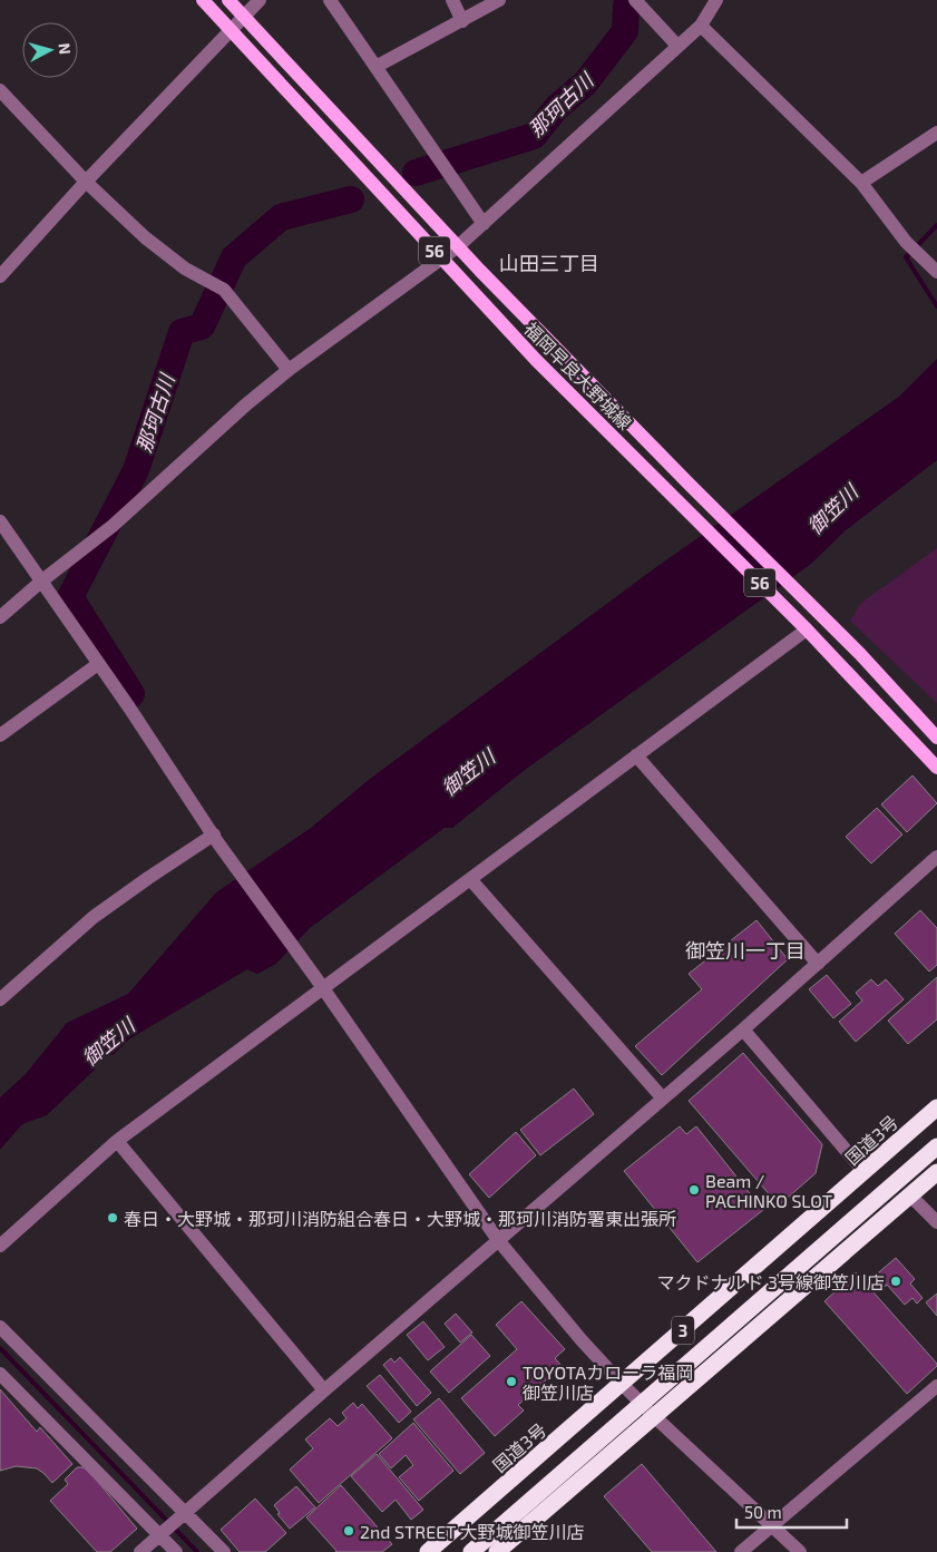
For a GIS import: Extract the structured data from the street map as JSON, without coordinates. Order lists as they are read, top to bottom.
{
  "streets": {
    "highway": ["国道3号", "3"],
    "main road": ["56", "福岡早良大野城線"]
  },
  "districts": ["山田三丁目", "御笠川一丁目"],
  "water": ["那珂古川", "御笠川"],
  "places": [
    "Beam / PACHINKO SLOT",
    "春日・大野城・那珂川消防組合春日・大野城・那珂川消防署東出張所",
    "マクドナルド 3号線御笠川店",
    "TOYOTAカローラ福岡 御笠川店",
    "2nd STREET 大野城御笠川店"
  ],
  "scale_bar": "50 m",
  "north": "right"
}
